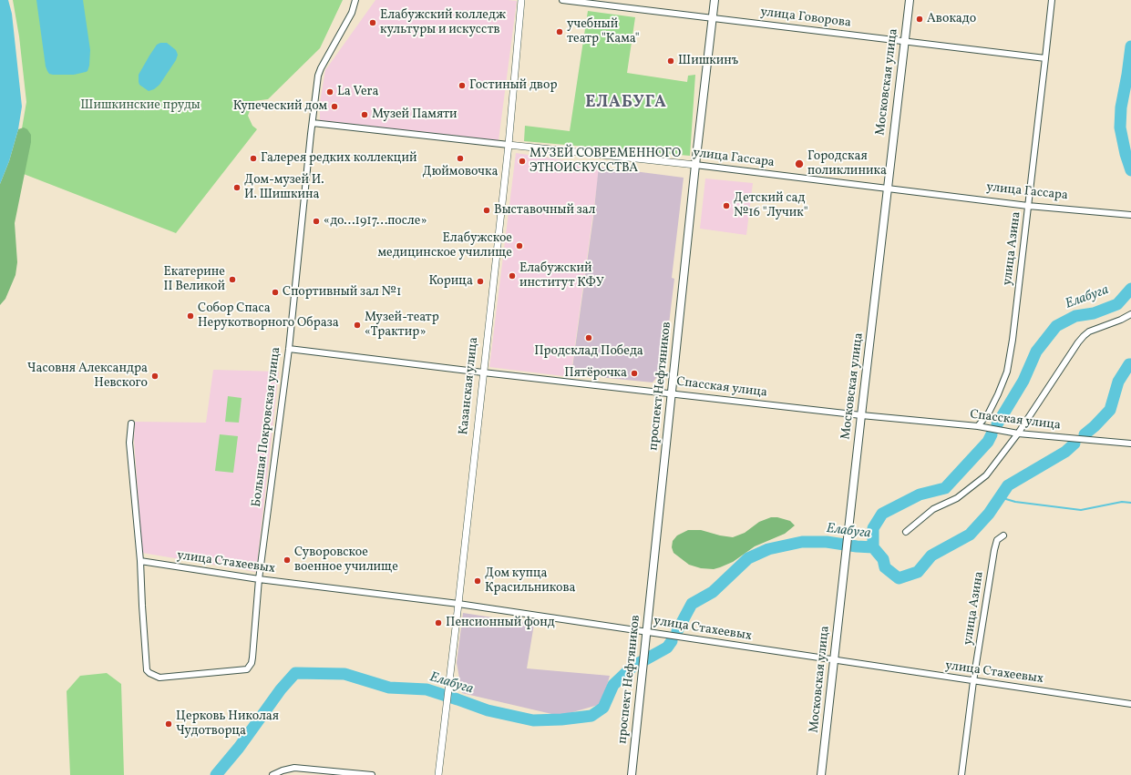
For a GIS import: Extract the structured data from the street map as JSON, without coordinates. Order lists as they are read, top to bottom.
{
  "streets": {
    "main road": ["Московская улица", "проспект Нефтяников"],
    "street": [
      "улица Говорова",
      "улица Гассара",
      "улица Азина",
      "Казанская улица",
      "Спасская улица",
      "Большая Покровская улица",
      "улица Стахеевых"
    ]
  },
  "crossings": [
    ["улица Говорова", "Московская улица"],
    ["улица Говорова", "улица Азина"],
    ["улица Говорова", "проспект Нефтяников"],
    ["Московская улица", "улица Гассара"],
    ["Московская улица", "Спасская улица"],
    ["Московская улица", "улица Стахеевых"],
    ["улица Гассара", "улица Азина"],
    ["улица Гассара", "Казанская улица"],
    ["улица Гассара", "проспект Нефтяников"],
    ["улица Гассара", "Большая Покровская улица"],
    ["улица Азина", "Спасская улица"],
    ["улица Азина", "улица Стахеевых"],
    ["Казанская улица", "Спасская улица"],
    ["Казанская улица", "улица Стахеевых"],
    ["проспект Нефтяников", "Спасская улица"],
    ["проспект Нефтяников", "улица Стахеевых"],
    ["Спасская улица", "Большая Покровская улица"],
    ["Большая Покровская улица", "улица Стахеевых"]
  ],
  "districts": ["ЕЛАБУГА"],
  "water": ["Елабуга"],
  "parks": ["Шишкинские пруды"],
  "places": [
    "Авокадо",
    "Елабужский колледж культуры и искусств",
    "учебный театр \"Кама\"",
    "Шишкинъ",
    "Гостиный двор",
    "La Vera",
    "Купеческий дом",
    "Музей Памяти",
    "Галерея редких коллекций",
    "Дюймовочка",
    "МУЗЕЙ СОВРЕМЕННОГО ЭТНОИСКУССТВА",
    "Городская поликлиника",
    "Дом-музей И. И. Шишкина",
    "Детский сад №16 \"Лучик\"",
    "Выставочный зал",
    "«до...1917...после»",
    "Елабужское медицинское училище",
    "Елабужский институт КФУ",
    "Екатерине II Великой",
    "Корица",
    "Спортивный зал №1",
    "Собор Спаса Нерукотворного Образа",
    "Музей-театр «Трактир»",
    "Продсклад Победа",
    "Пятёрочка",
    "Часовня Александра Невского",
    "Суворовское военное училище",
    "Дом купца Красильникова",
    "Пенсионный фонд",
    "Церковь Николая Чудотворца"
  ]
}
